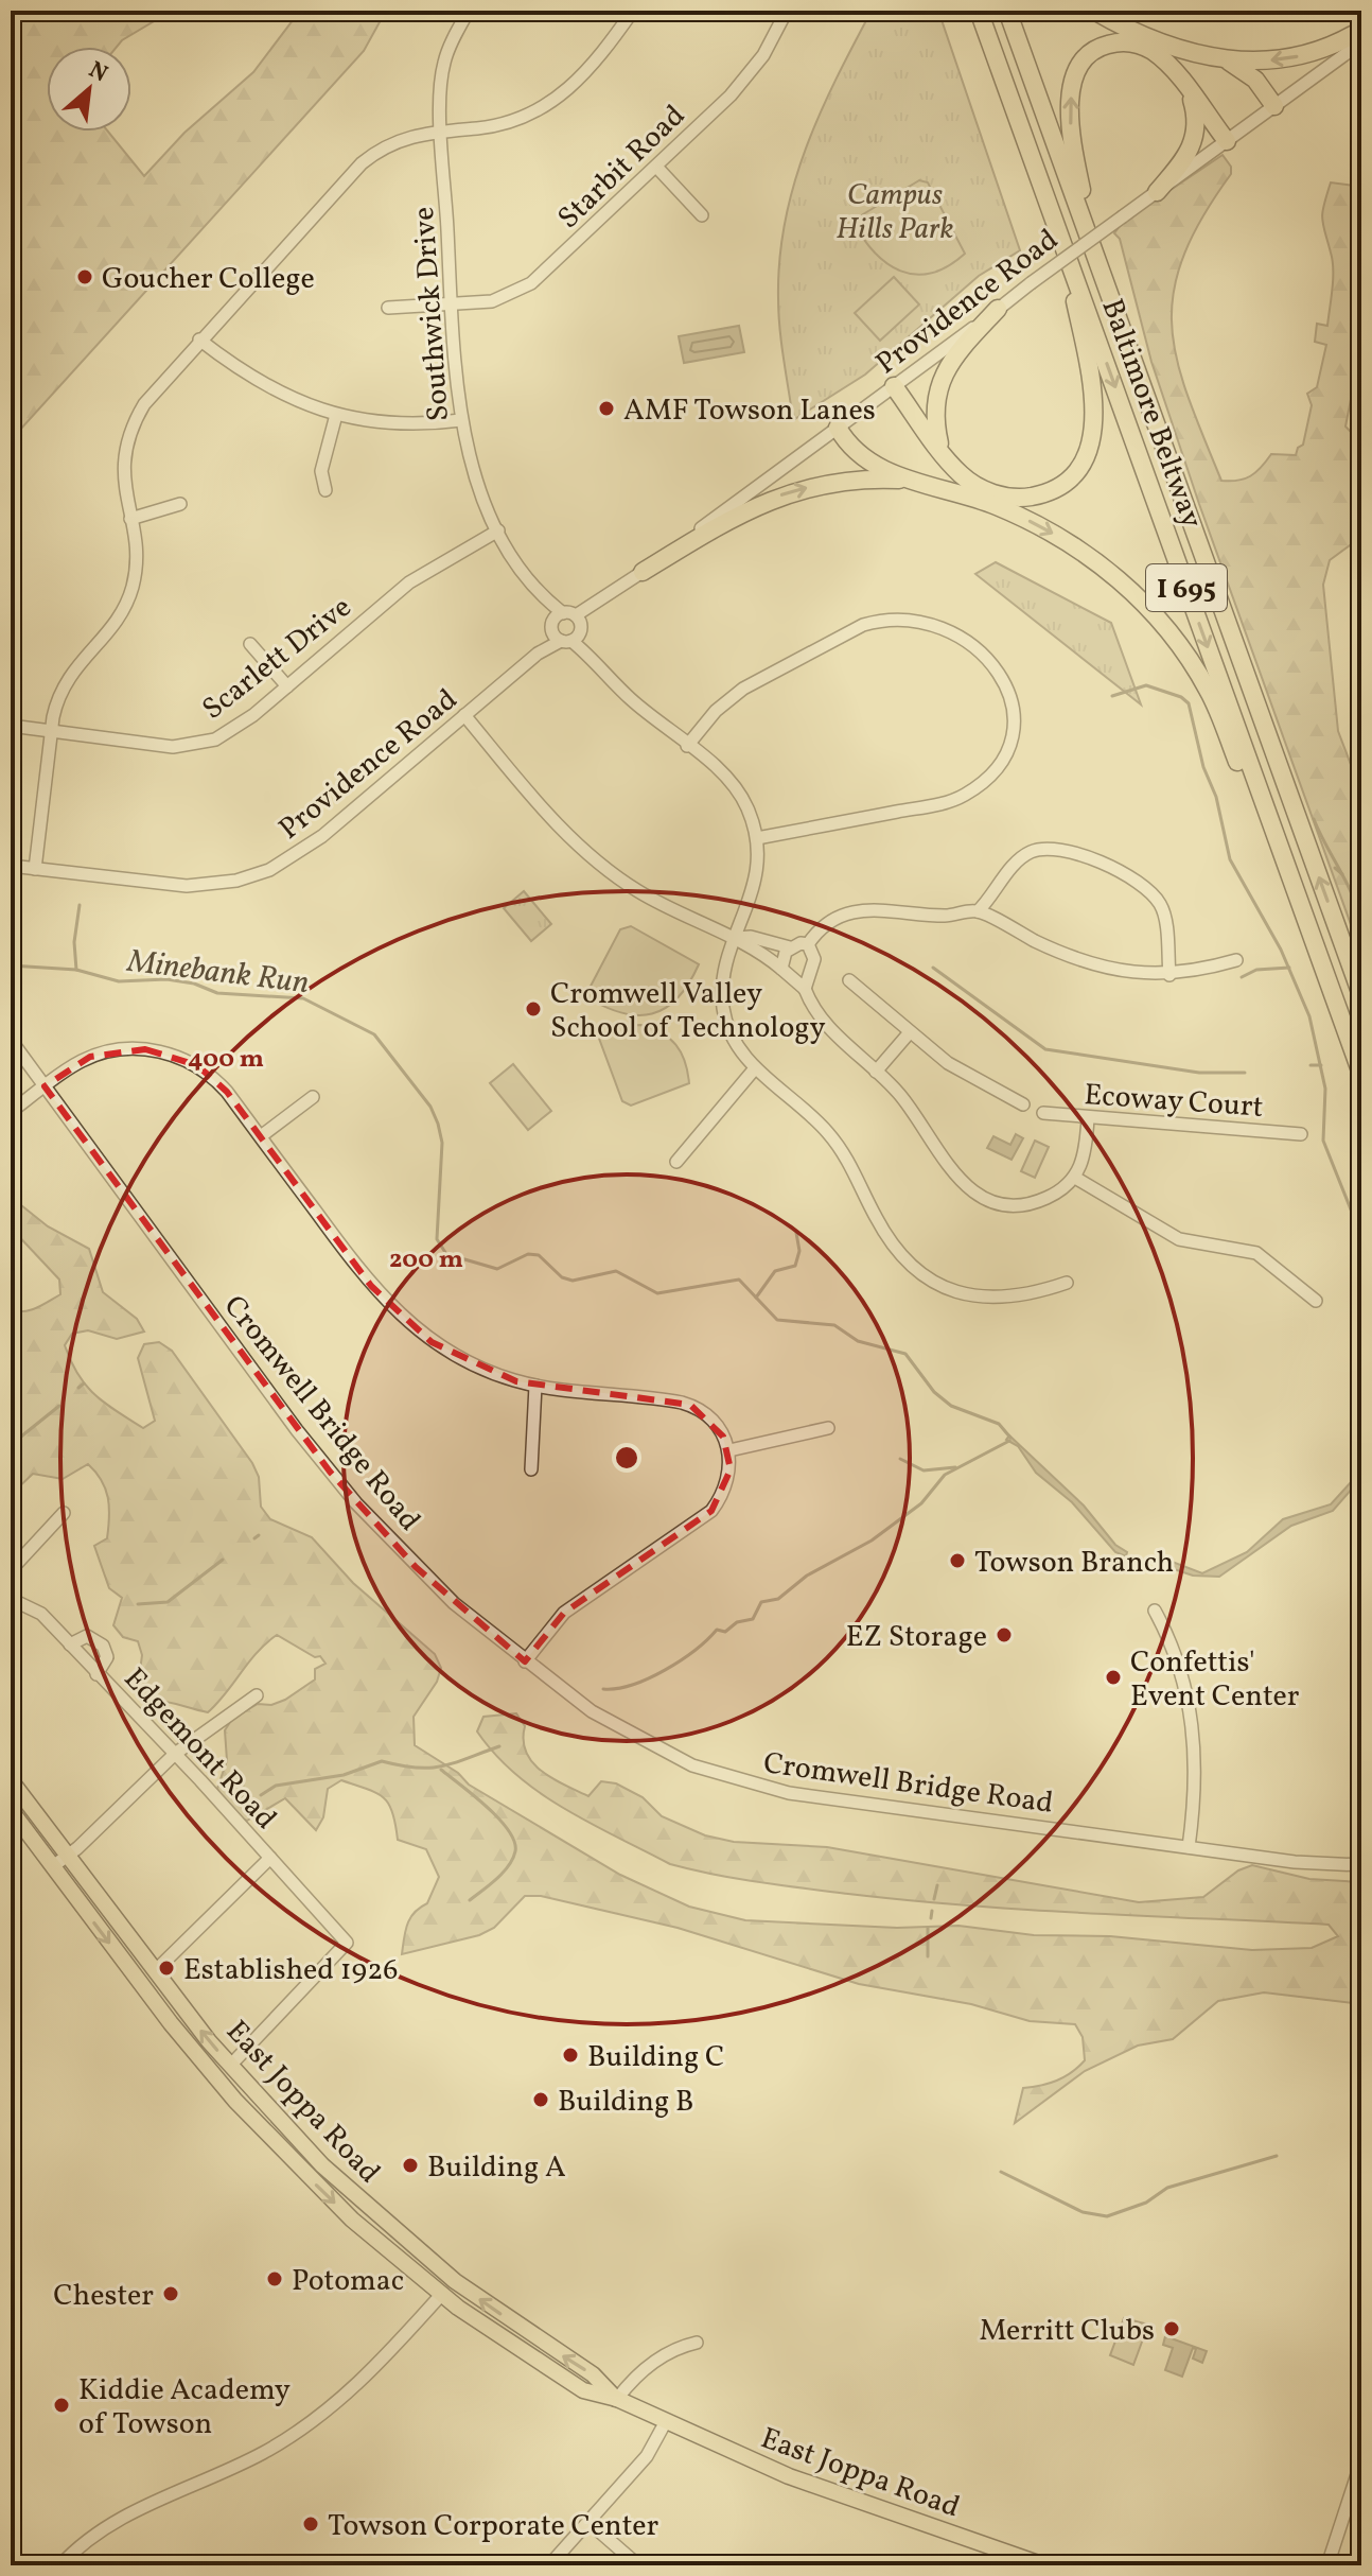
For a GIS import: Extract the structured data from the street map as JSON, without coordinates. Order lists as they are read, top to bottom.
{
  "streets": {
    "highway": ["Baltimore Beltway", "I 695"],
    "main road": ["East Joppa Road"],
    "street": [
      "Starbit Road",
      "Providence Road",
      "Southwick Drive",
      "Scarlett Drive",
      "Ecoway Court",
      "Cromwell Bridge Road",
      "Edgemont Road"
    ]
  },
  "crossings": [
    ["Starbit Road", "Southwick Drive"],
    ["Providence Road", "Southwick Drive"],
    ["Southwick Drive", "Scarlett Drive"],
    ["Edgemont Road", "East Joppa Road"]
  ],
  "water": ["Minebank Run"],
  "parks": ["Campus Hills Park"],
  "places": [
    "Goucher College",
    "AMF Towson Lanes",
    "Cromwell Valley School of Technology",
    "Towson Branch",
    "EZ Storage",
    "Confettis' Event Center",
    "Established 1926",
    "Building C",
    "Building B",
    "Building A",
    "Potomac",
    "Chester",
    "Merritt Clubs",
    "Kiddie Academy of Towson",
    "Towson Corporate Center"
  ],
  "north": "top right",
  "rings": ["400 m", "200 m"]
}
